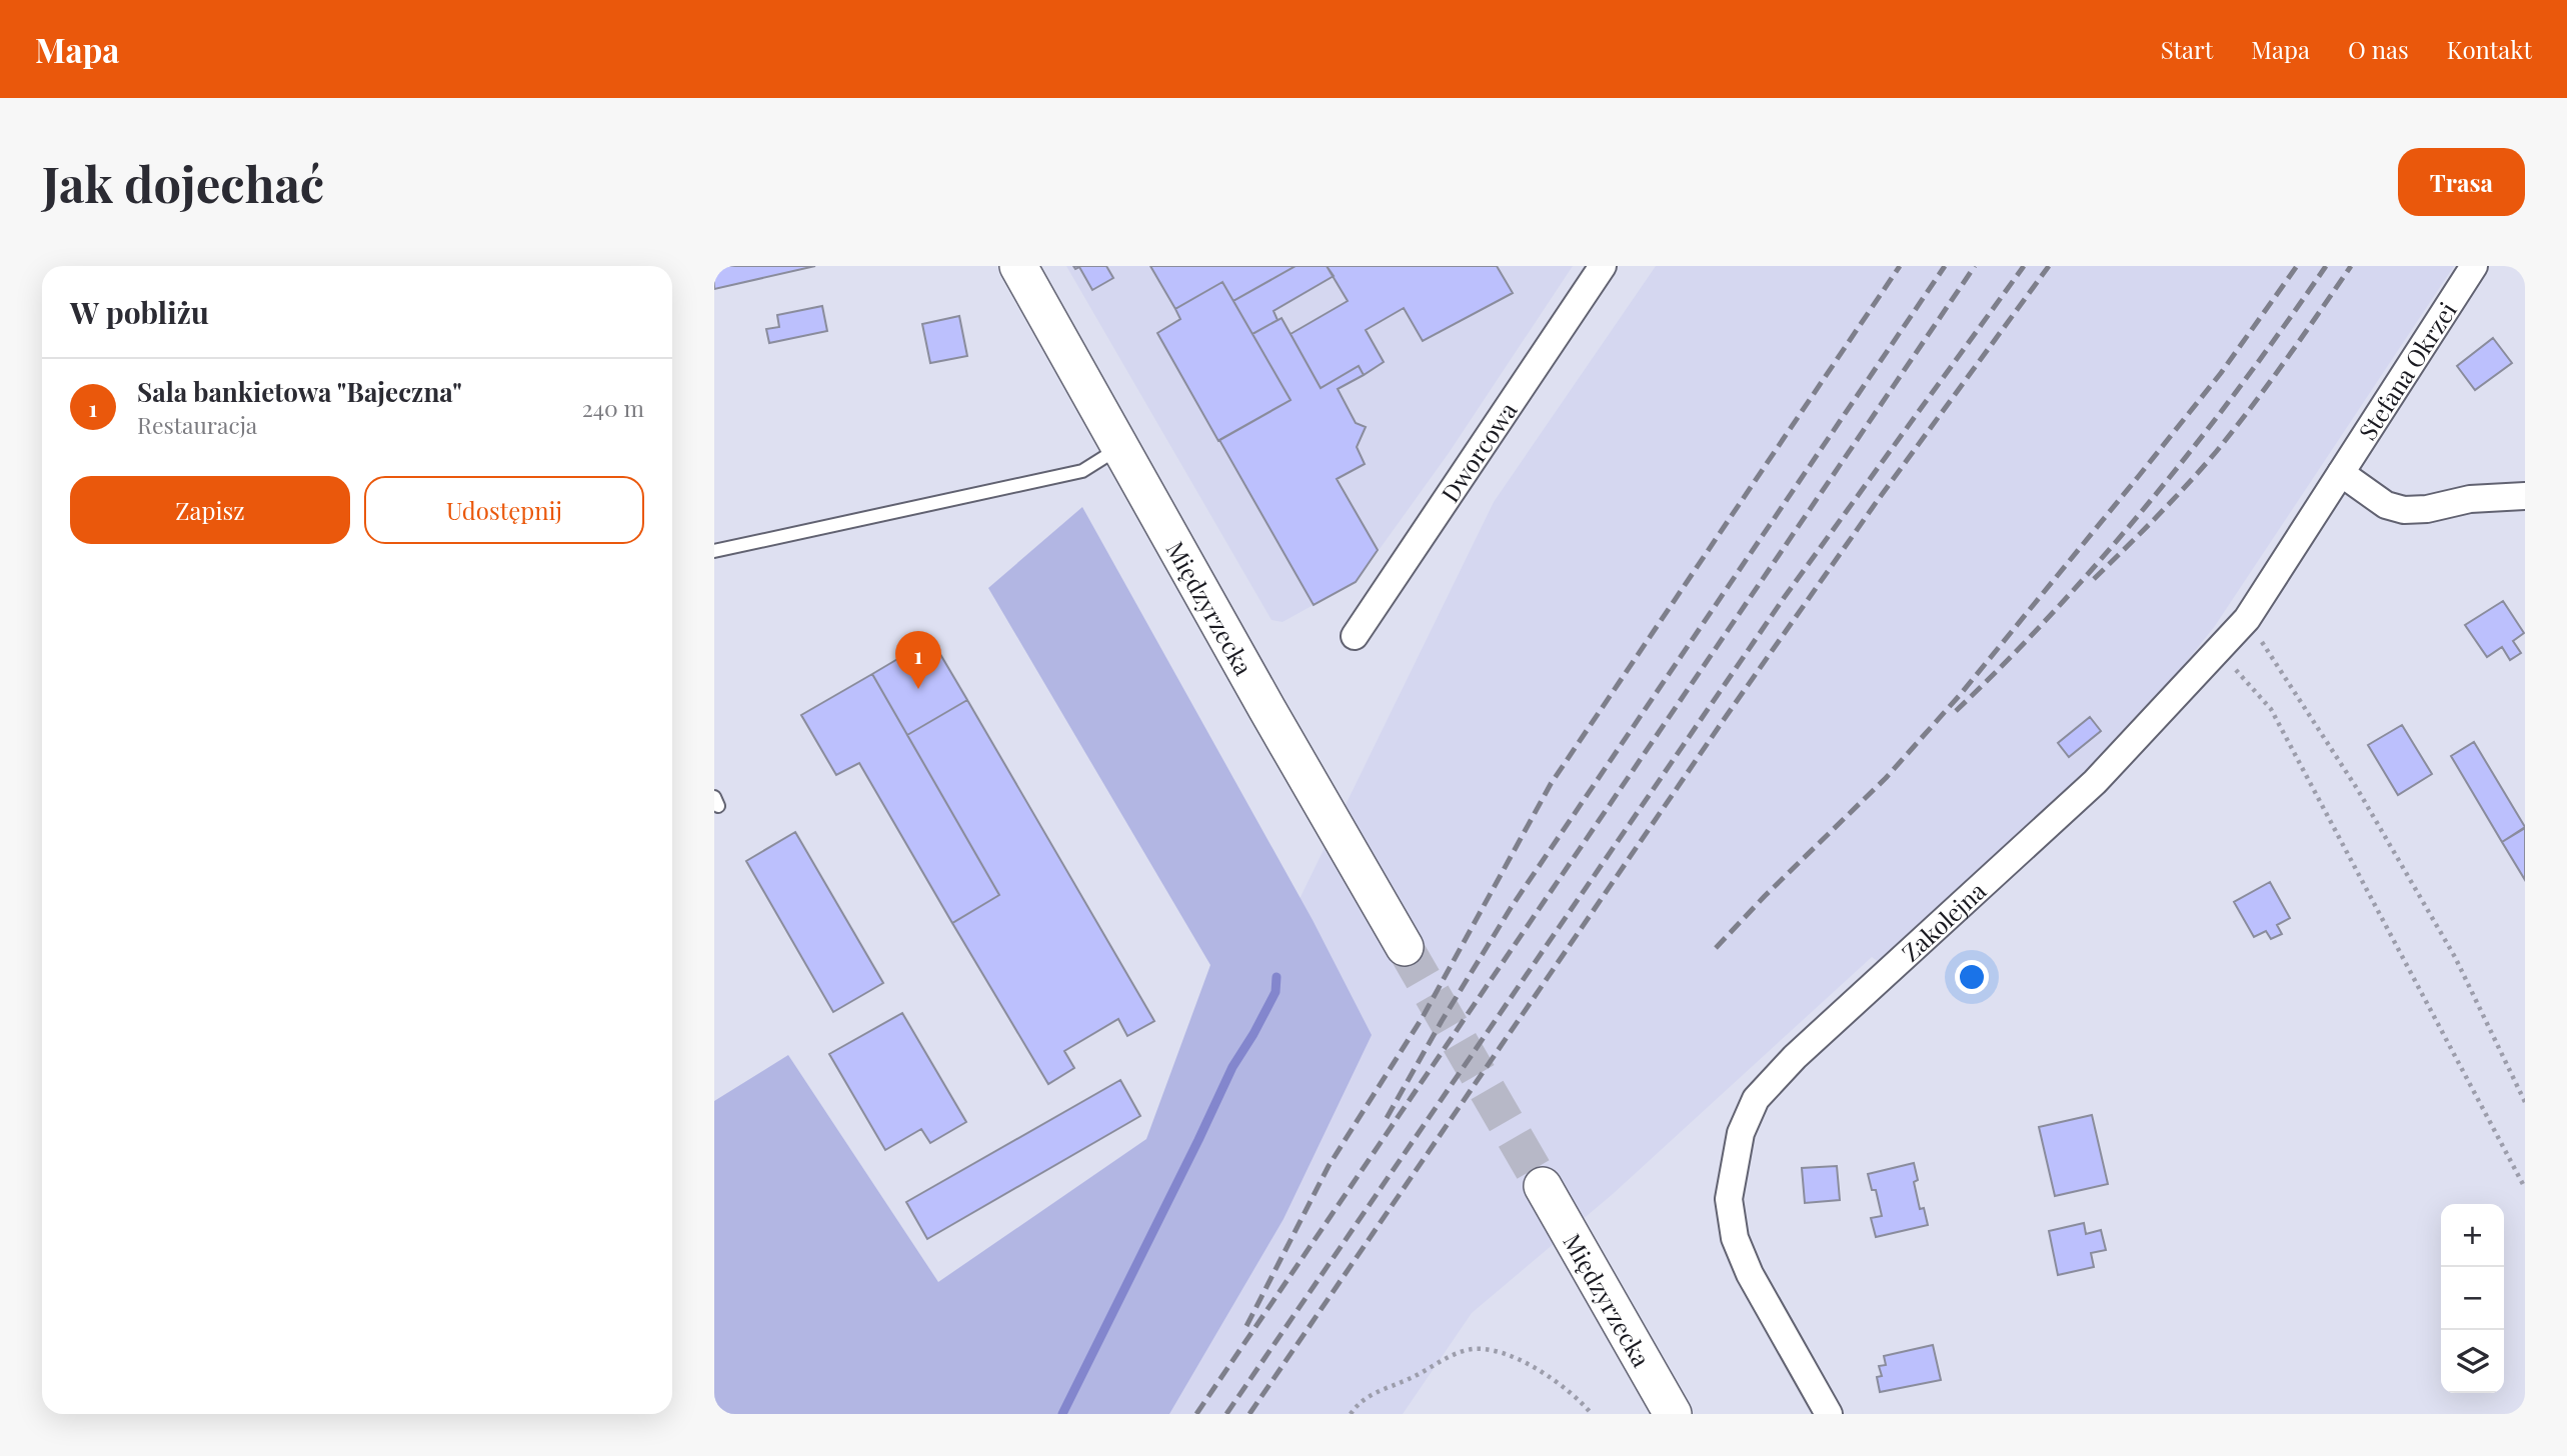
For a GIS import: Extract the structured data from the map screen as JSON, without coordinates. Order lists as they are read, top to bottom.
{
  "streets": {
    "main road": ["Międzyrzecka"],
    "street": ["Stefana Okrzei", "Dworcowa", "Zakolejna"]
  },
  "crossings": [
    ["Stefana Okrzei", "Zakolejna"]
  ],
  "page": {
    "header": "Mapa",
    "nav": [
      "Start",
      "Mapa",
      "O nas",
      "Kontakt"
    ],
    "buttons": [
      "Trasa",
      ["Zapisz", "Udostępnij"]
    ],
    "title": "Jak dojechać",
    "heading": "W pobliżu",
    "list": [
      {
        "mark": "1",
        "name": "Sala bankietowa \"Bajeczna\"",
        "note": "Restauracja",
        "value": "240 m"
      }
    ],
    "pins": "1",
    "map_buttons": ["+", "−"]
  }
}
